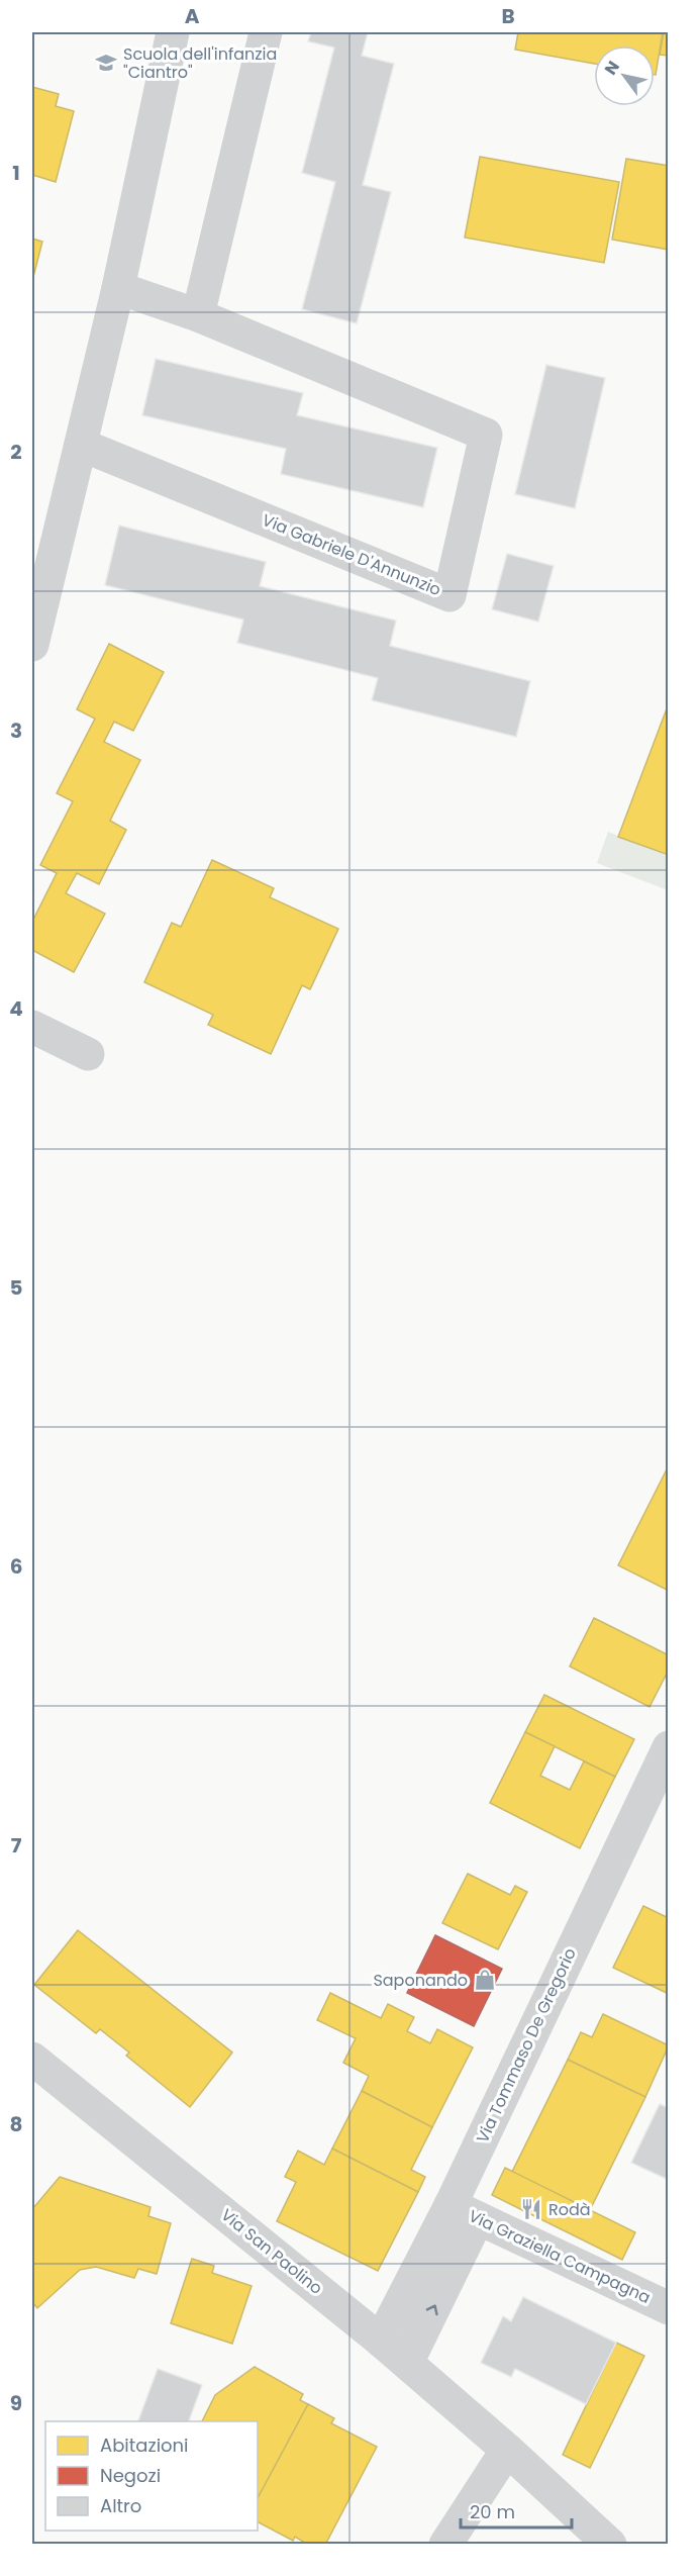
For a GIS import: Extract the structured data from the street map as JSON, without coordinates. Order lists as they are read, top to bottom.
{
  "streets": {
    "street": [
      "Via Gabriele D'Annunzio",
      "Via Tommaso De Gregorio",
      "Via San Paolino",
      "Via Graziella Campagna"
    ]
  },
  "crossings": [
    ["Via Tommaso De Gregorio", "Via San Paolino"],
    ["Via Tommaso De Gregorio", "Via Graziella Campagna"]
  ],
  "places": {
    "school or university": ["Scuola dell'infanzia \"Ciantro\""],
    "shop": ["Saponando"],
    "restaurant": ["Rodà"]
  },
  "legend": ["Abitazioni", "Negozi", "Altro"],
  "scale_bar": "20 m",
  "north": "top left",
  "grid": {
    "columns": ["A", "B"],
    "rows": [
      "1",
      "2",
      "3",
      "4",
      "5",
      "6",
      "7",
      "8",
      "9"
    ]
  }
}
